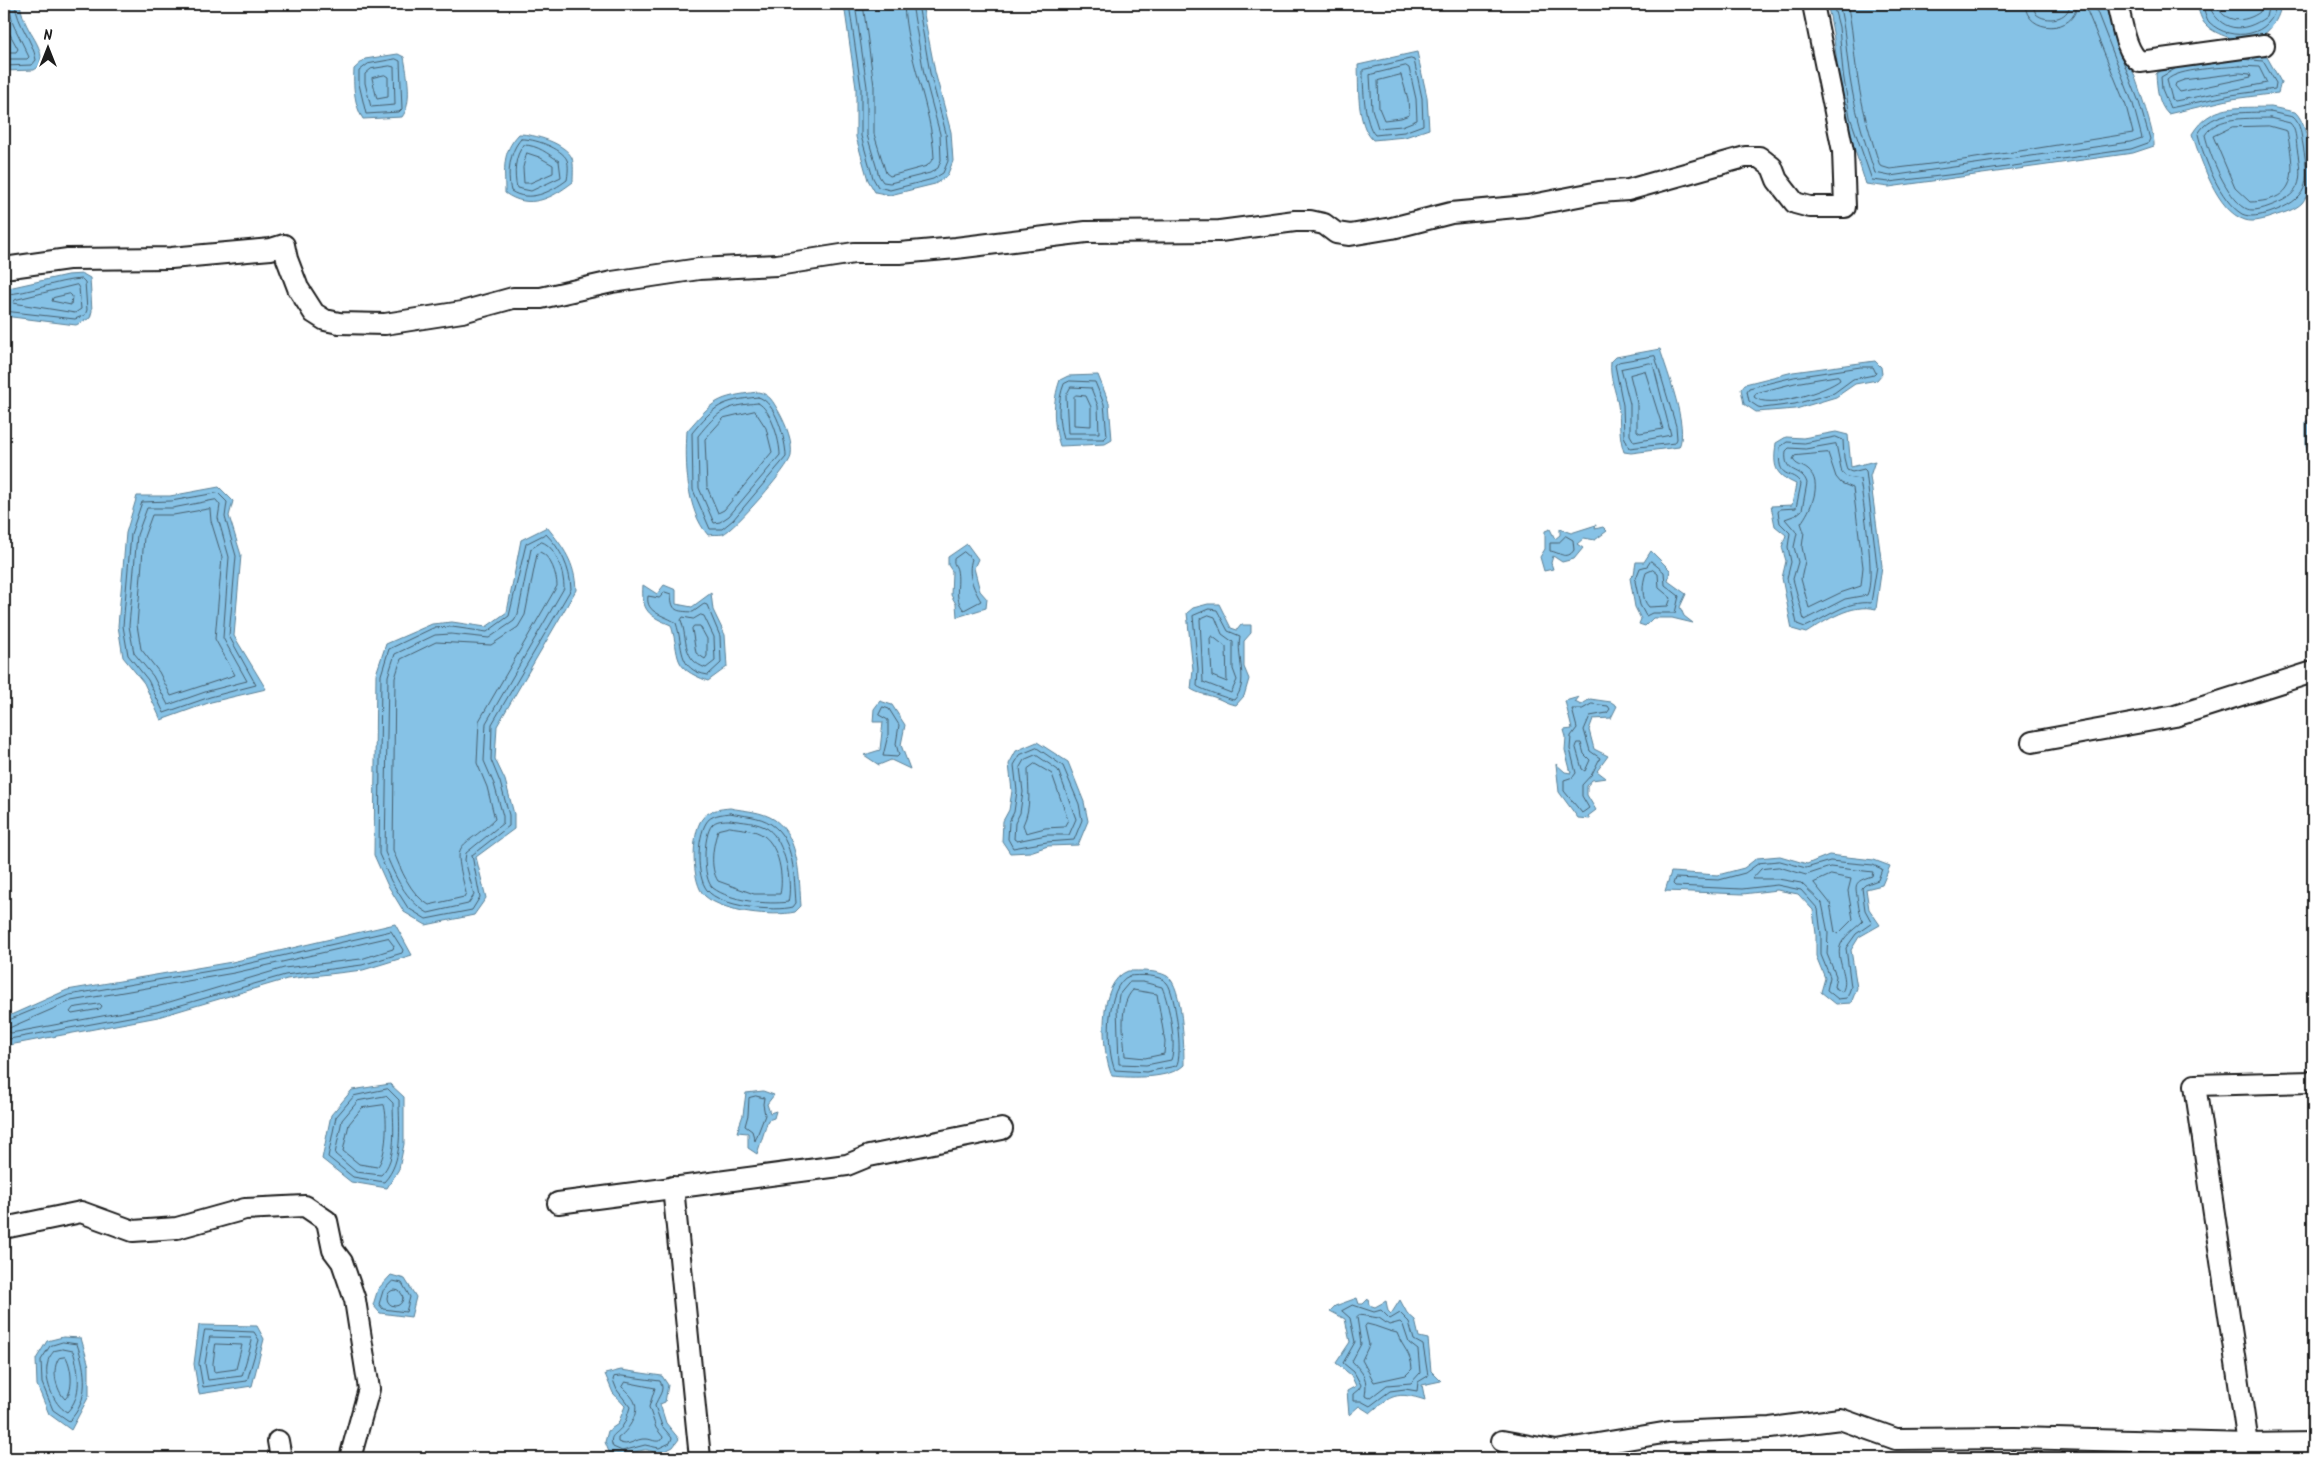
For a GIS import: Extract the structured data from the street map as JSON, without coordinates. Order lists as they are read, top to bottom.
{
  "north": "top"
}
